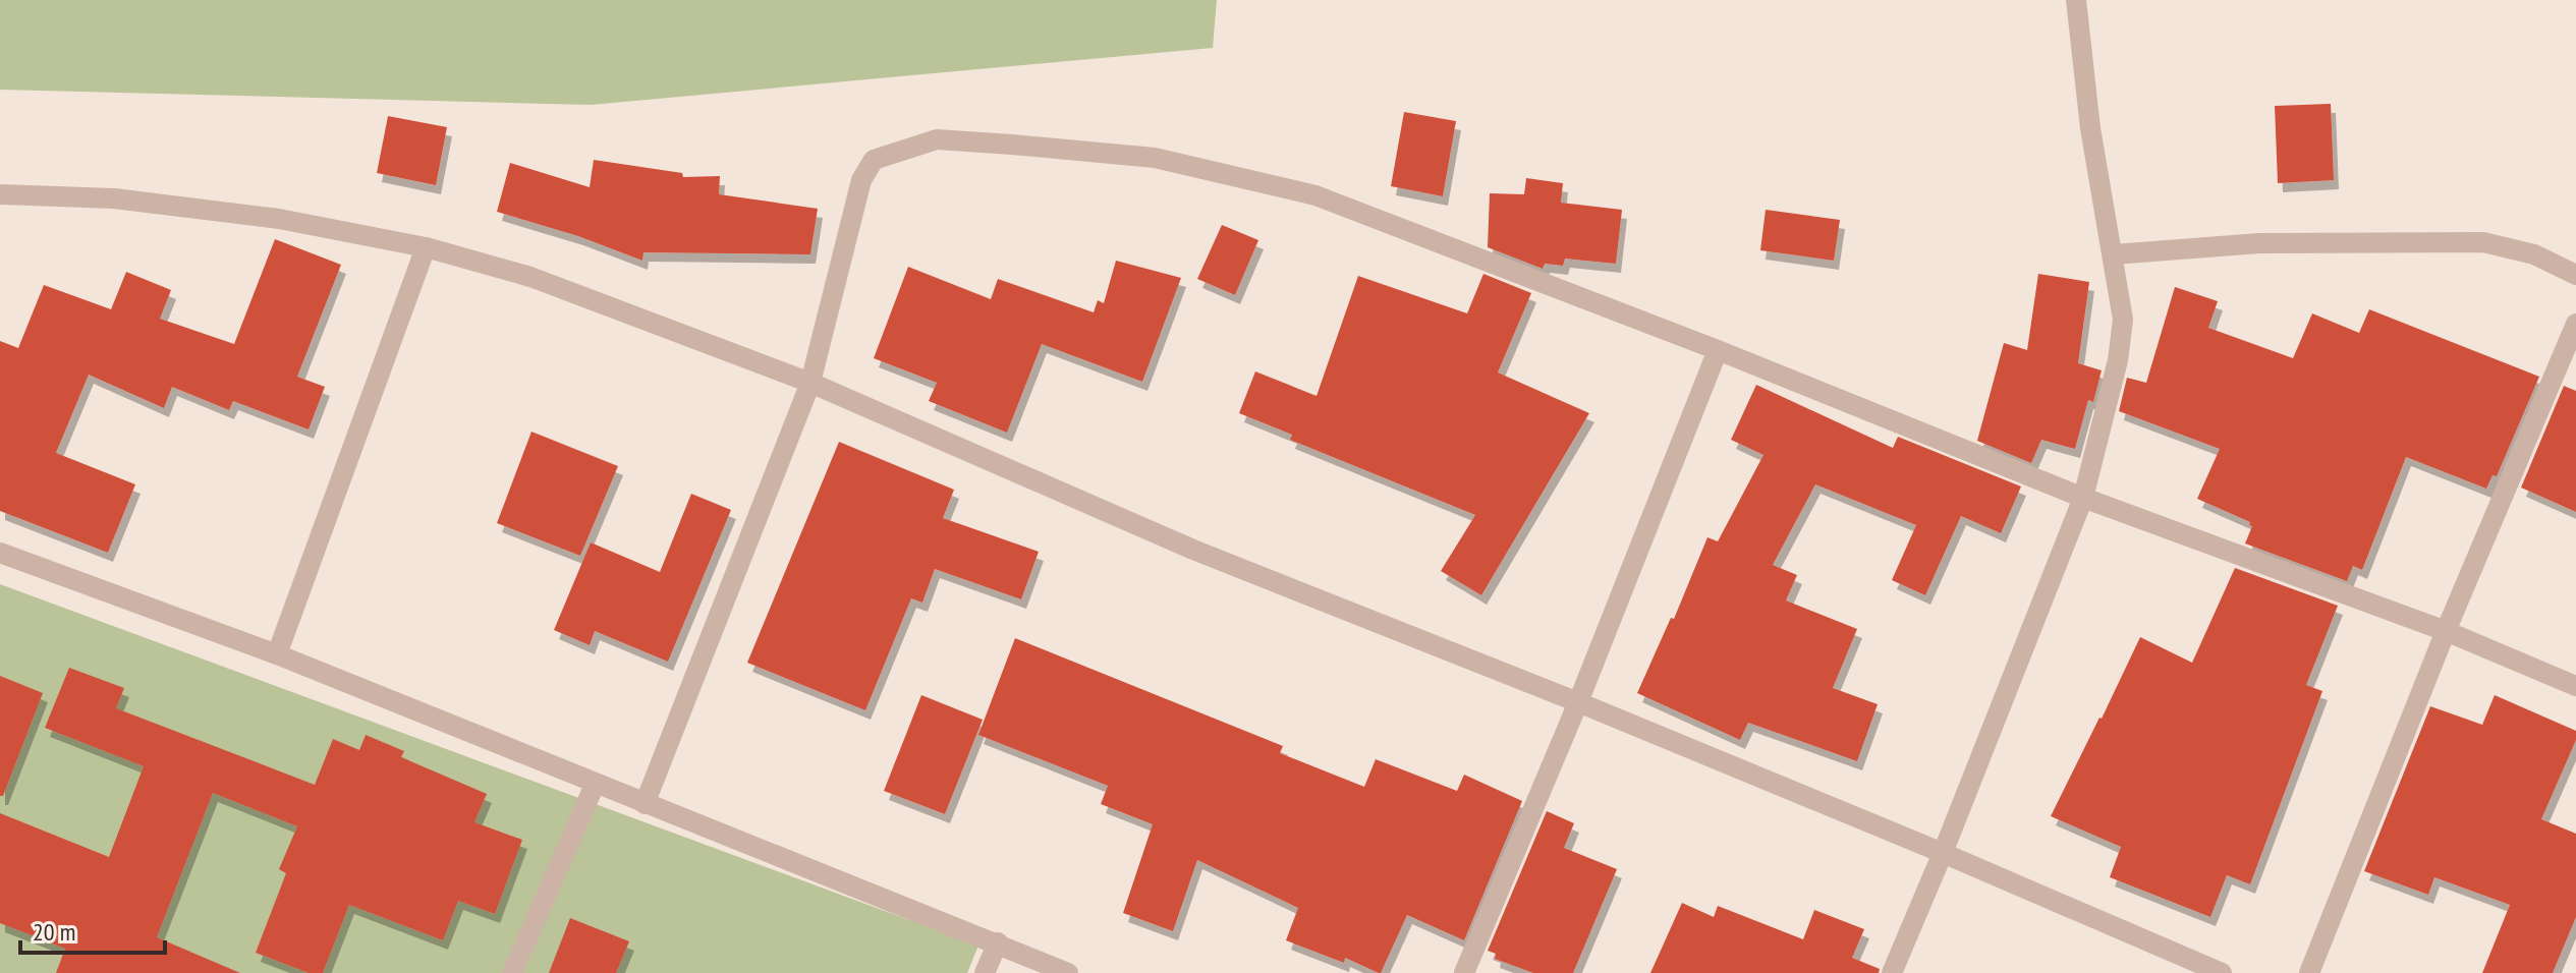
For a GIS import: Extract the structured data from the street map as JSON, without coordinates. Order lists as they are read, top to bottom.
{
  "scale_bar": "20 m"
}
